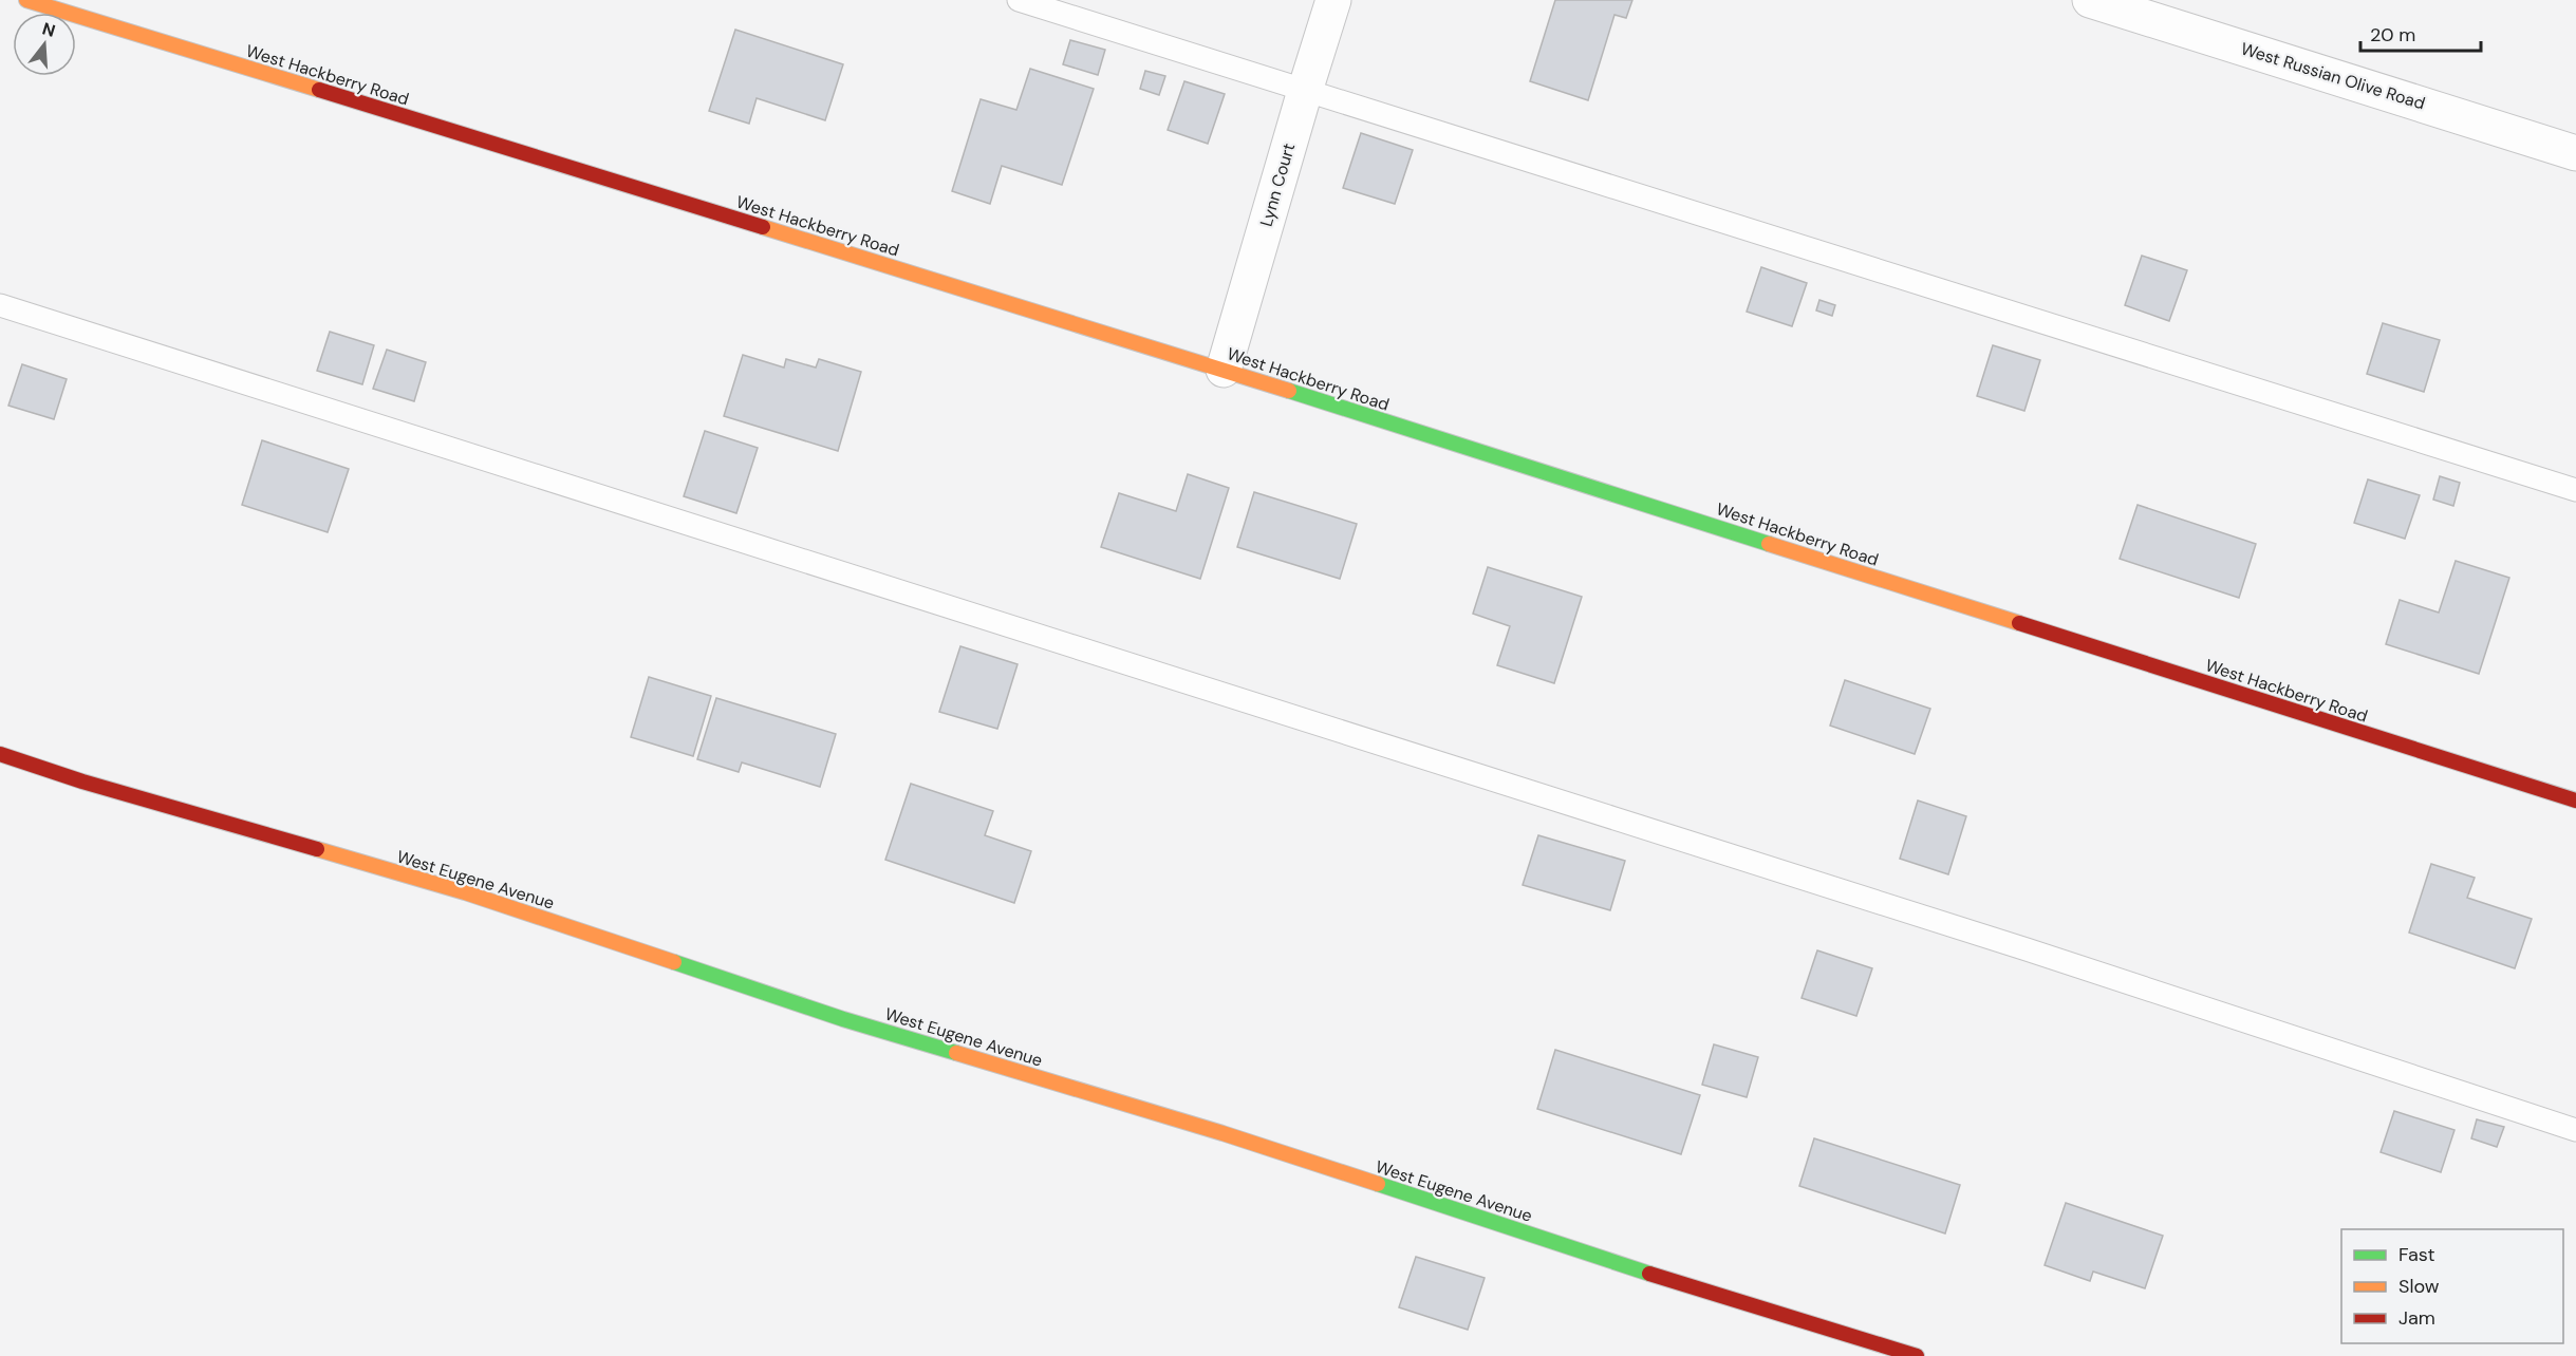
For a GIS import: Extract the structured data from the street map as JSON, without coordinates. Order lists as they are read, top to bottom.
{
  "streets": {
    "street": [
      "West Hackberry Road",
      "West Russian Olive Road",
      "Lynn Court",
      "West Eugene Avenue"
    ]
  },
  "crossings": [
    ["West Hackberry Road", "Lynn Court"]
  ],
  "legend": ["Fast", "Slow", "Jam"],
  "scale_bar": "20 m",
  "north": "top"
}
